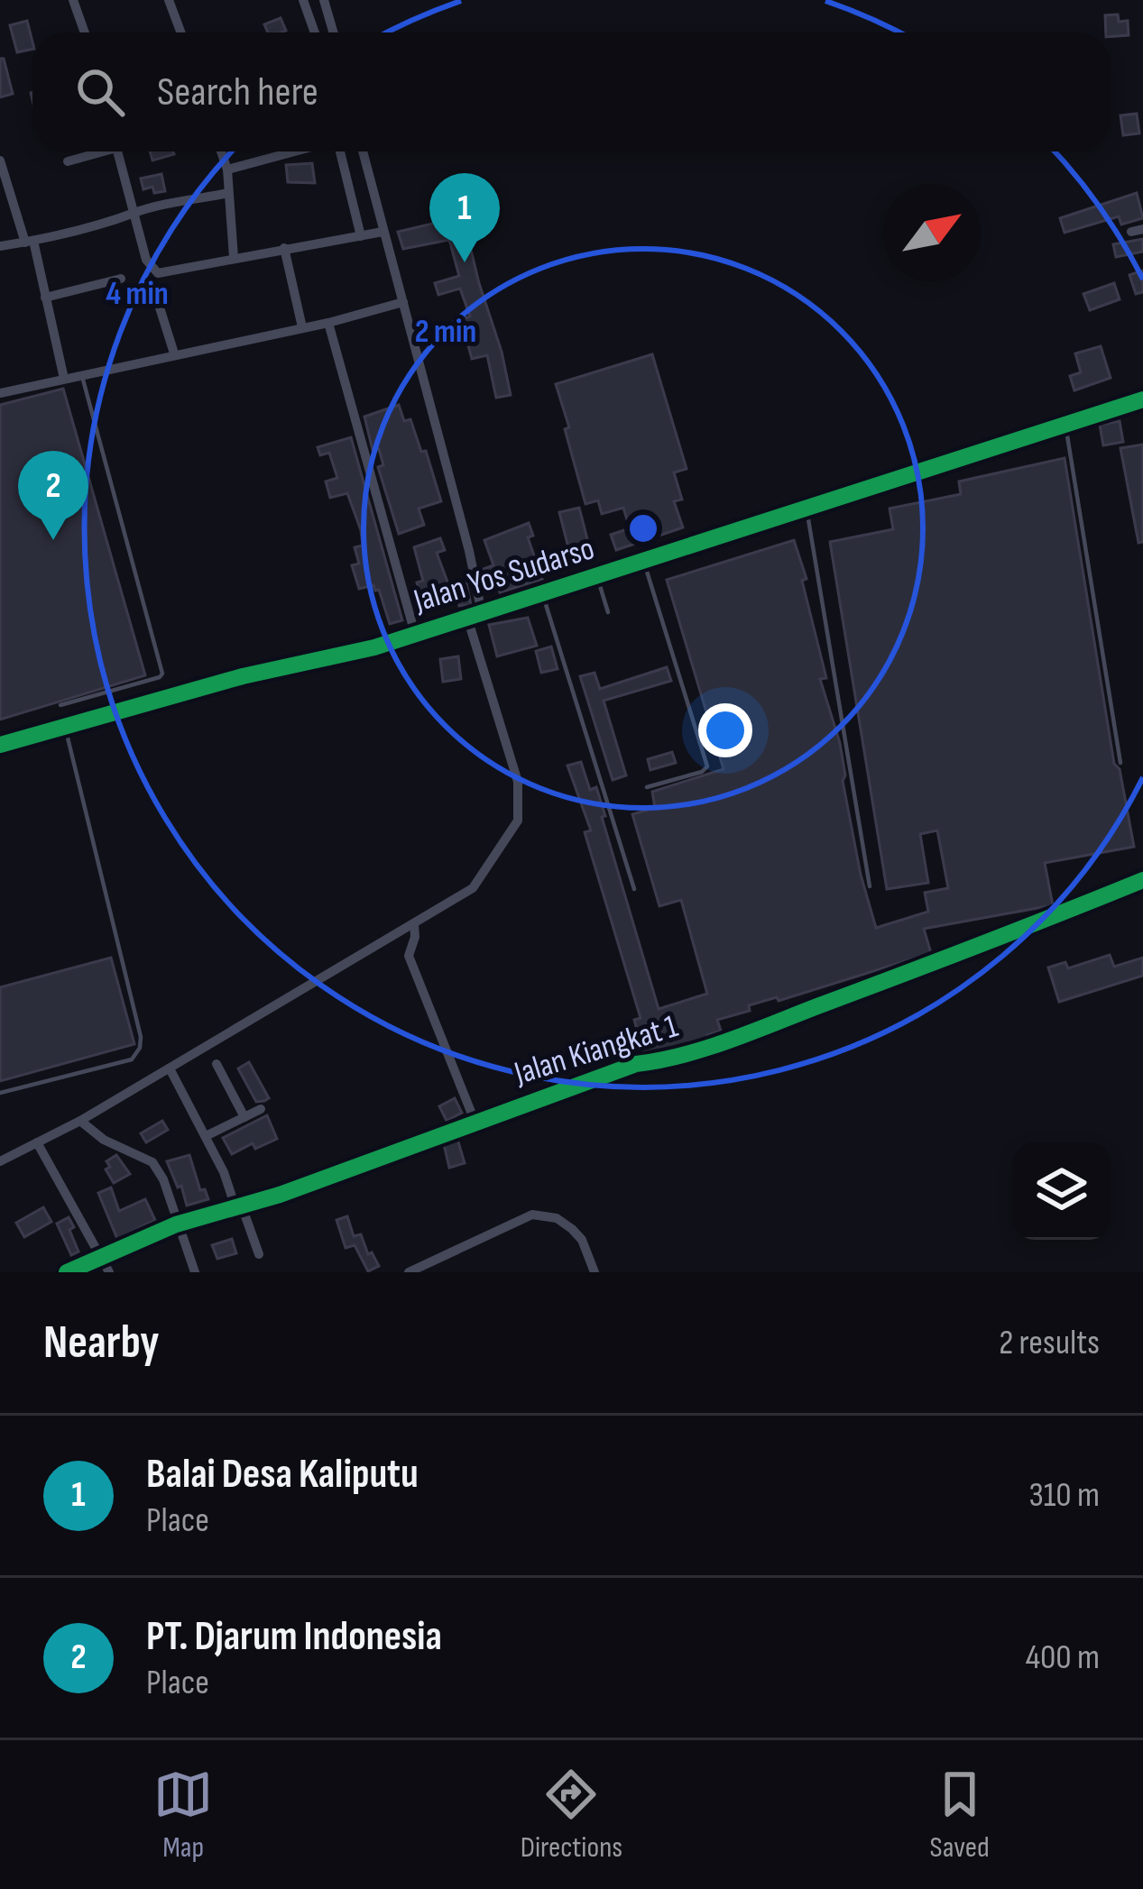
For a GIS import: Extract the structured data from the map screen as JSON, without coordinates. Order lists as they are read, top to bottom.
{
  "streets": {
    "street": ["Jalan Yos Sudarso", "Jalan Kiangkat 1"]
  },
  "north": "top right",
  "page": {
    "search": "Search here",
    "pins": ["1", "2"],
    "heading": ["Nearby", "2 results"],
    "list": [
      {
        "mark": "1",
        "name": "Balai Desa Kaliputu",
        "note": "Place",
        "value": "310 m"
      },
      {
        "mark": "2",
        "name": "PT. Djarum Indonesia",
        "note": "Place",
        "value": "400 m"
      }
    ],
    "nav": ["Map", "Directions", "Saved"]
  },
  "rings": ["4 min", "2 min"]
}
